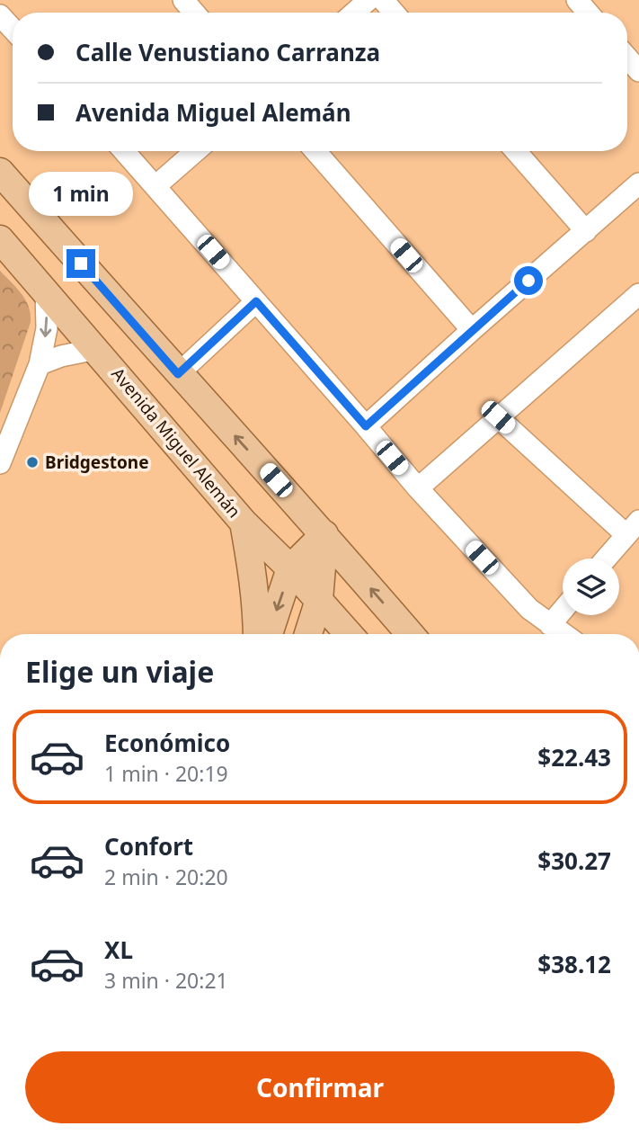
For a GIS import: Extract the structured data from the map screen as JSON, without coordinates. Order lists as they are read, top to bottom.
{
  "streets": {
    "main road": ["Avenida Miguel Alemán"]
  },
  "places": ["Bridgestone"],
  "page": {
    "banner": ["Calle Venustiano Carranza", "Avenida Miguel Alemán"],
    "bubble": "1 min",
    "heading": "Elige un viaje",
    "list": [
      {
        "name": "Económico",
        "note": "1 min · 20:19",
        "value": "$22.43"
      },
      {
        "name": "Confort",
        "note": "2 min · 20:20",
        "value": "$30.27"
      },
      {
        "name": "XL",
        "note": "3 min · 20:21",
        "value": "$38.12"
      }
    ],
    "buttons": "Confirmar"
  }
}
